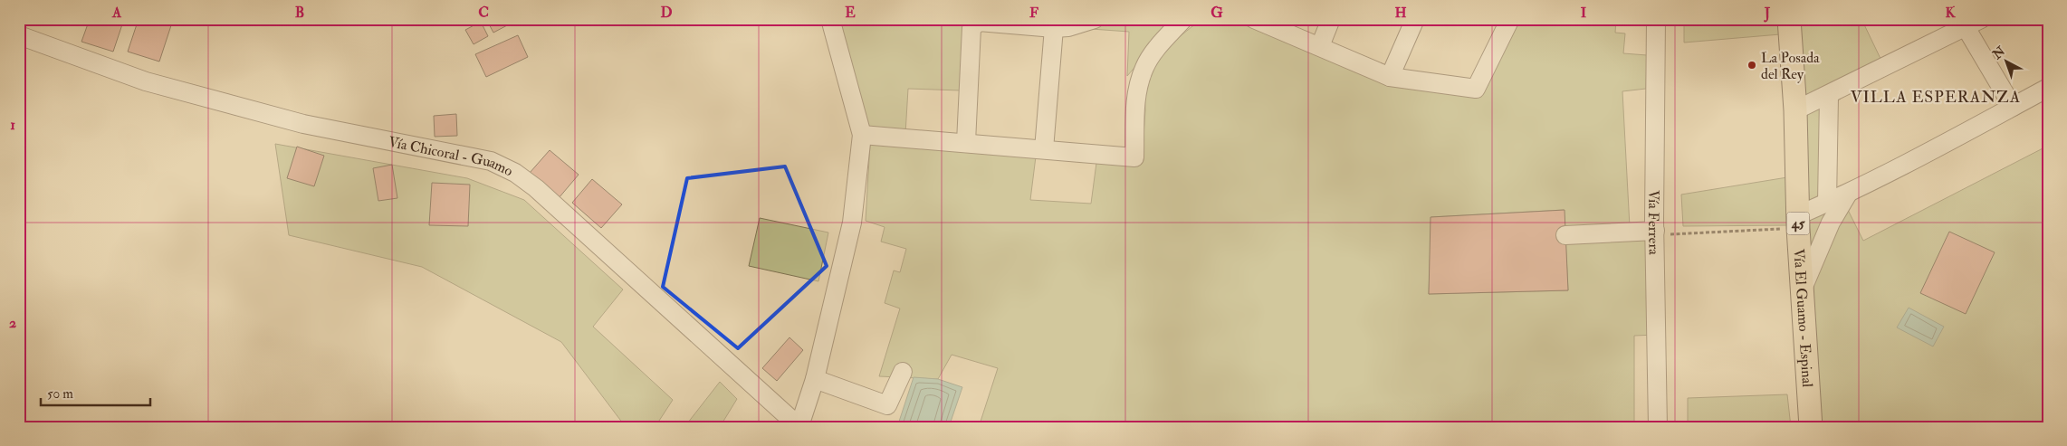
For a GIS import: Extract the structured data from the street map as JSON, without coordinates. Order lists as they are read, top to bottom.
{
  "streets": {
    "main road": ["45", "Vía El Guamo - Espinal"],
    "street": ["Vía Chicoral - Guamo", "Vía Ferrera"]
  },
  "districts": ["VILLA ESPERANZA"],
  "places": ["La Posada del Rey"],
  "scale_bar": "50 m",
  "north": "top left",
  "grid": {
    "columns": [
      "A",
      "B",
      "C",
      "D",
      "E",
      "F",
      "G",
      "H",
      "I",
      "J",
      "K"
    ],
    "rows": ["1", "2"]
  }
}
